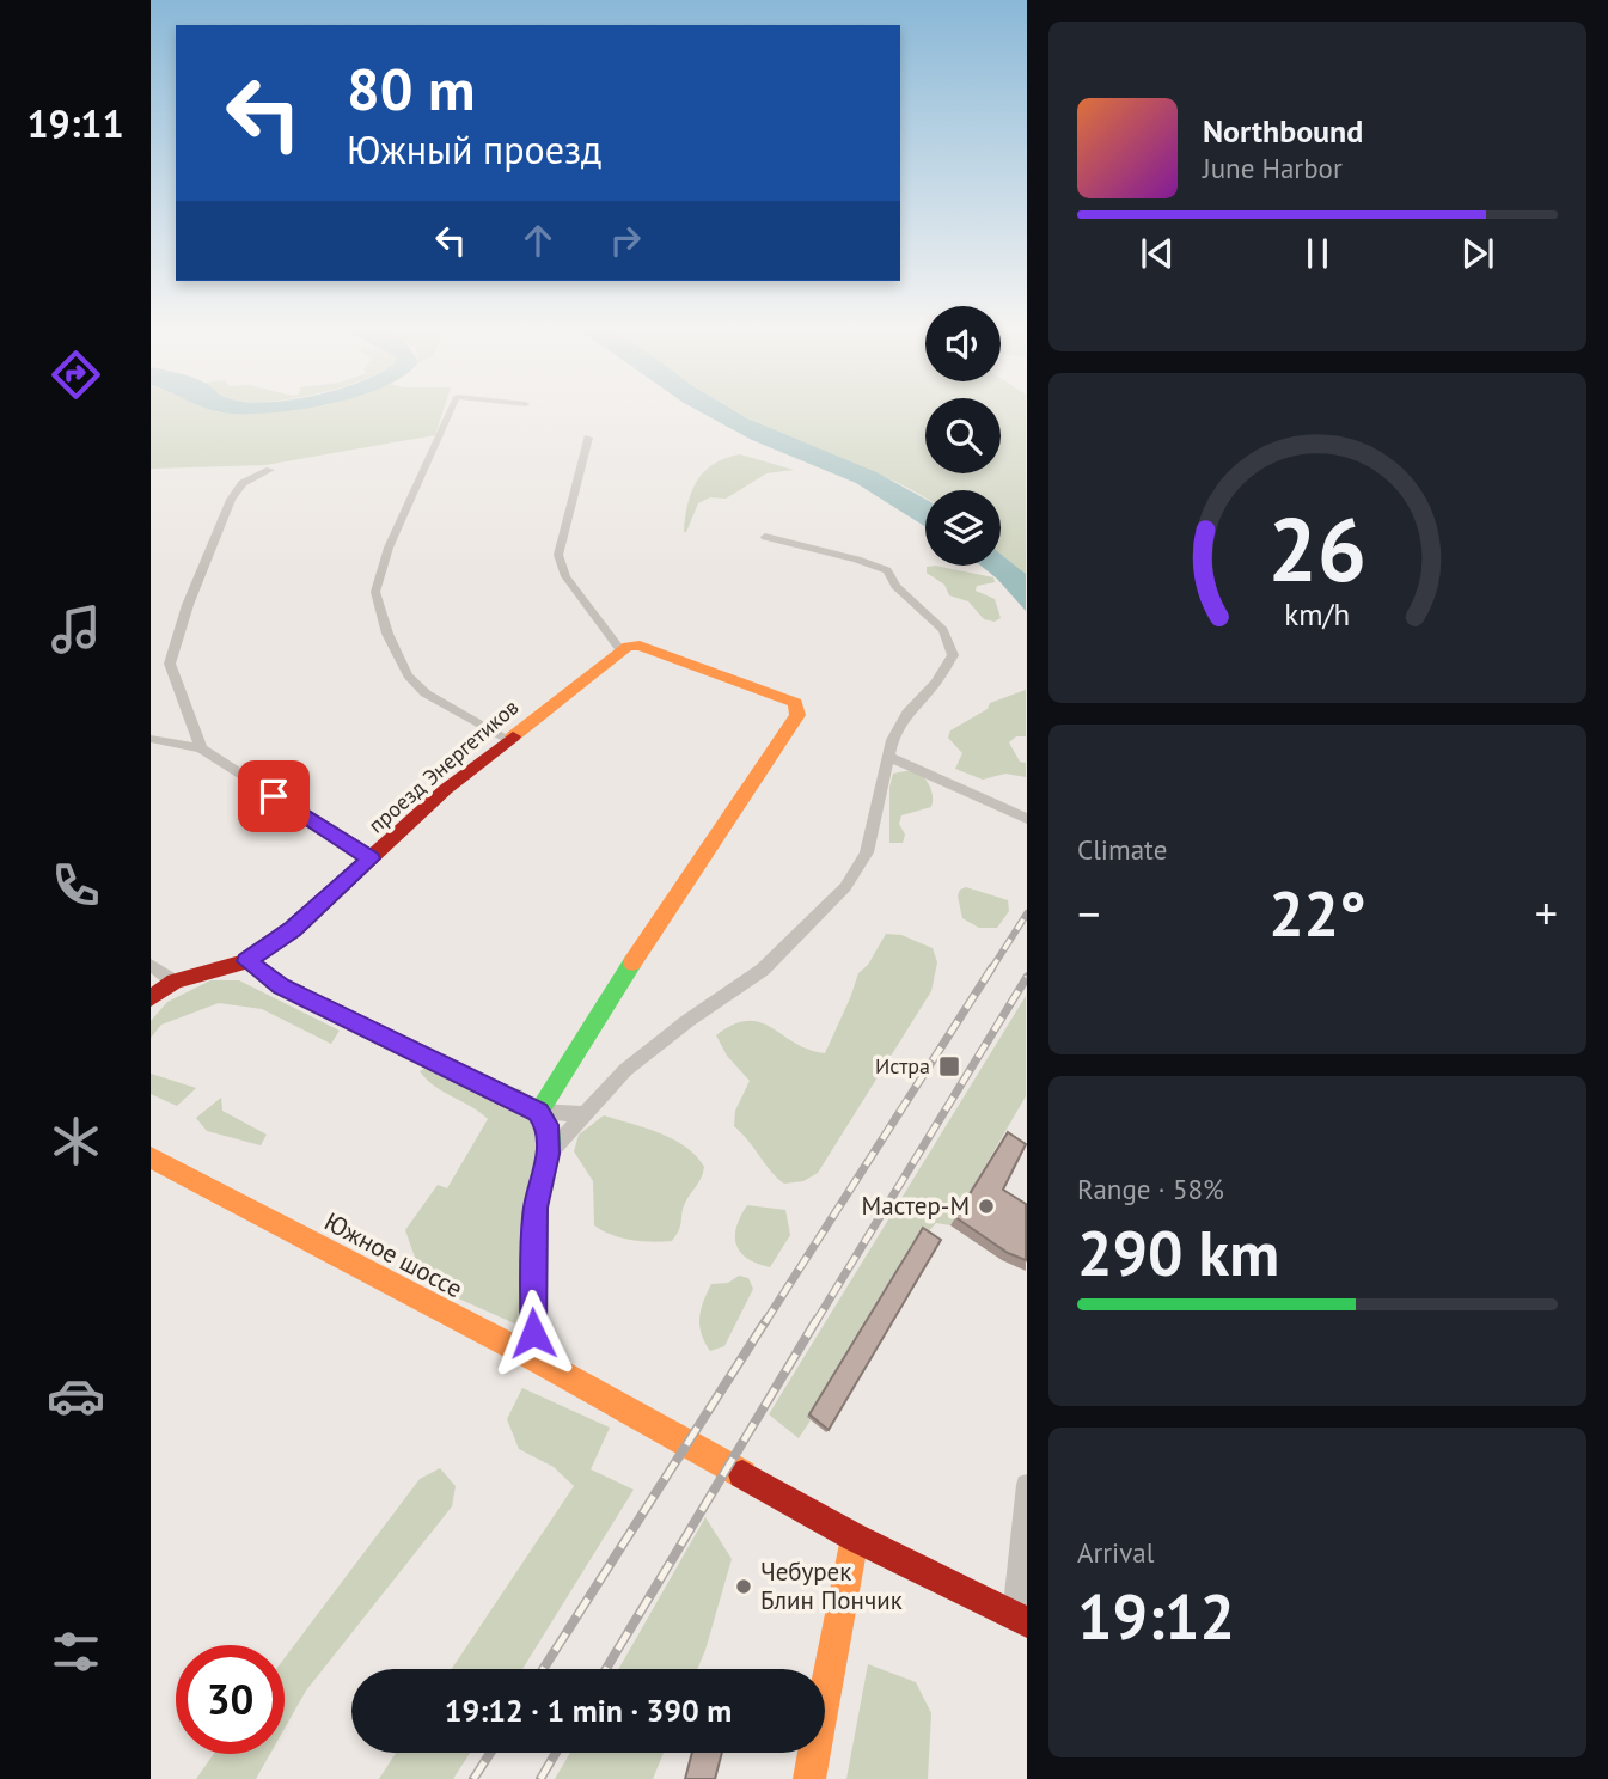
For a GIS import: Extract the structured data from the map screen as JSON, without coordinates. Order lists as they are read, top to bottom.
{
  "streets": {
    "street": ["проезд Энергетиков", "Южное шоссе"]
  },
  "places": {
    "transit": ["Истра"],
    "other": ["Мастер-М", "Чебурек Блин Пончик"]
  },
  "page": {
    "tabs": "19:11",
    "turn": ["80 m", "Южный проезд"],
    "song": ["Northbound", "June Harbor"],
    "tile": [
      "Climate",
      ["Range · 58%", "290 km"],
      ["Arrival", "19:12"]
    ],
    "heat": ["−", "22°", "+"],
    "limit": "30",
    "trip": "19:12 · 1 min · 390 m",
    "gauge": ["26", "km/h"]
  }
}
